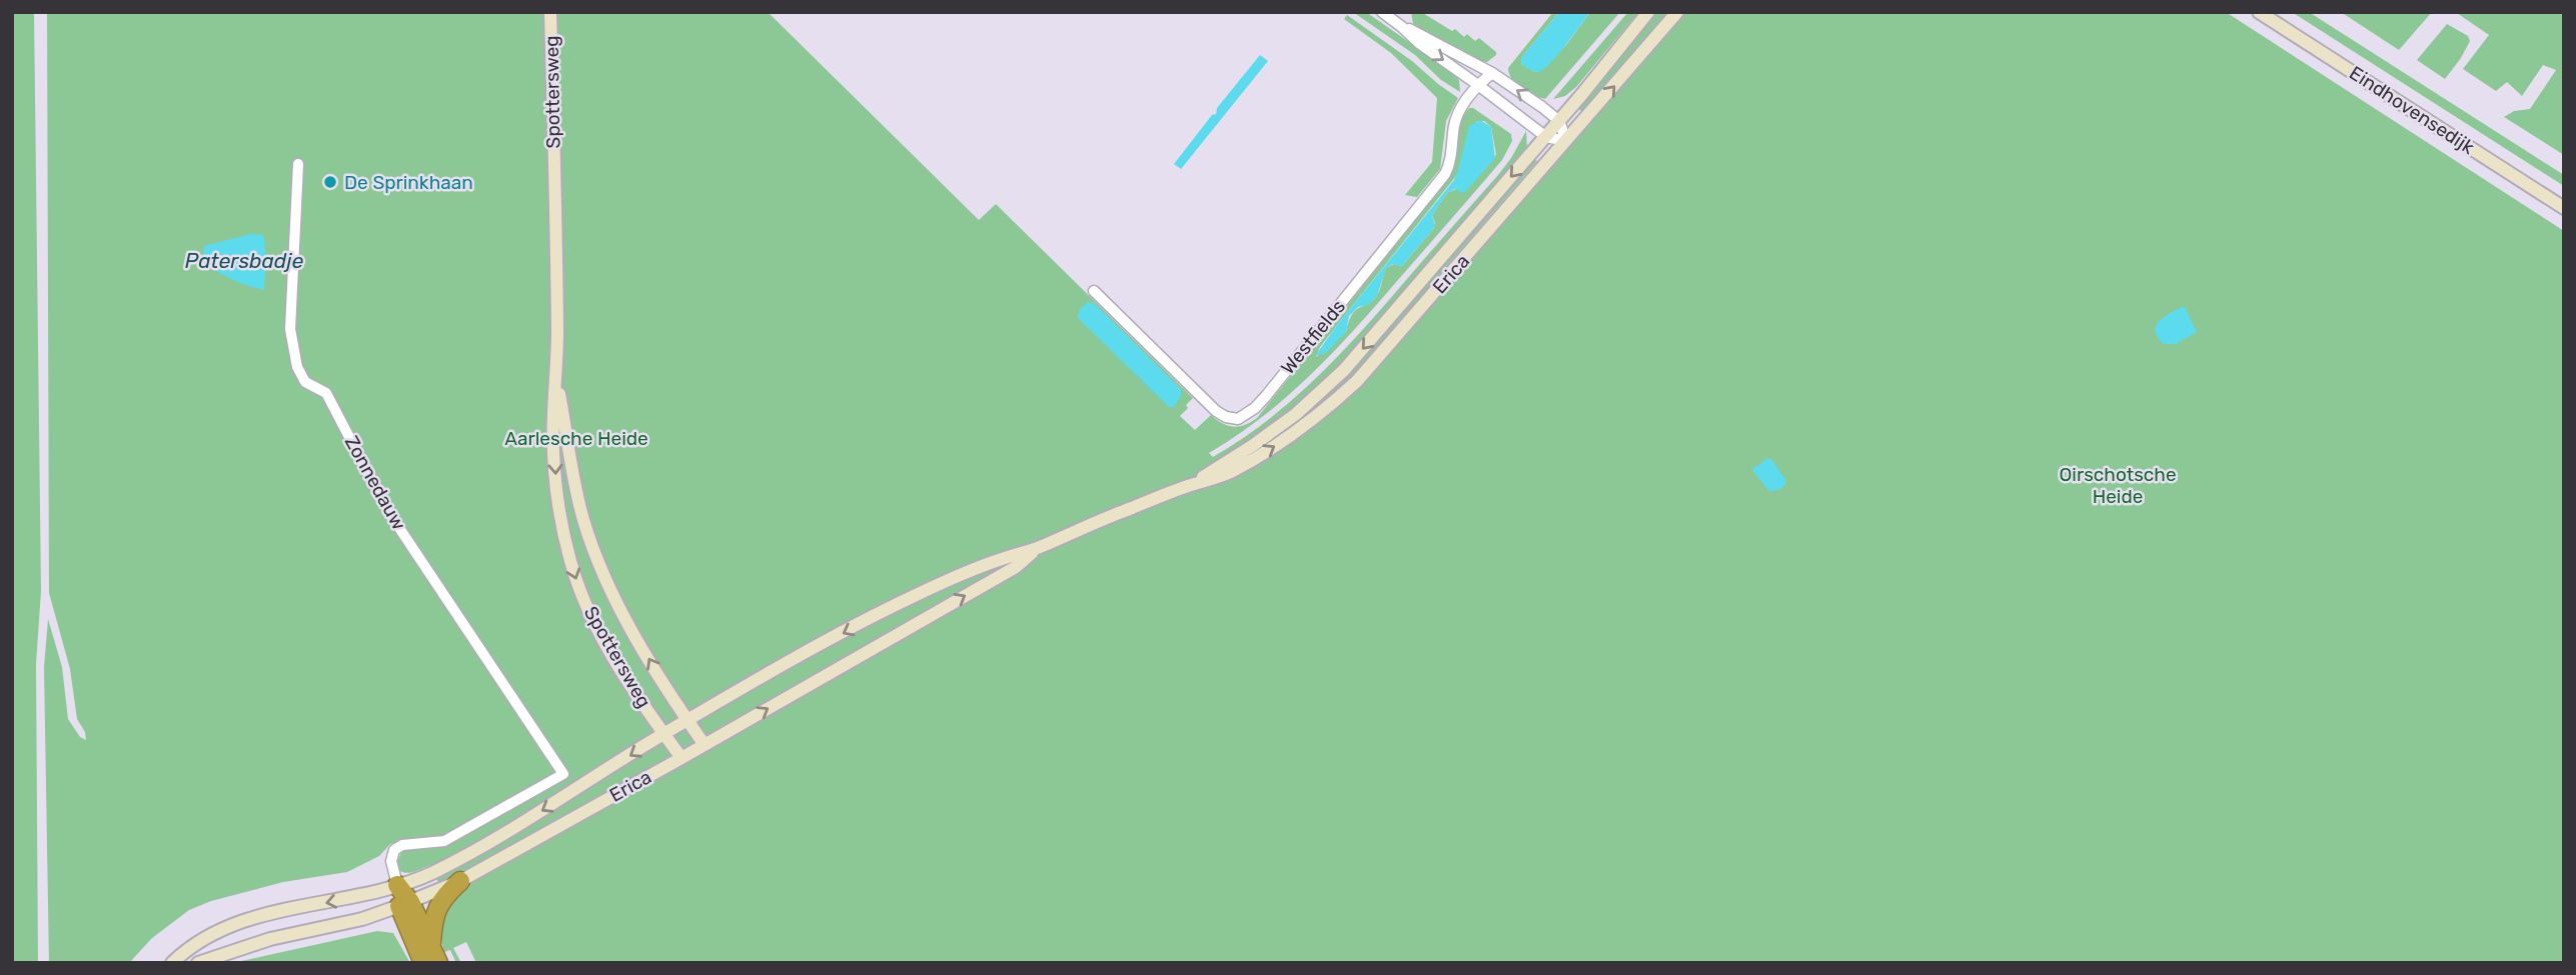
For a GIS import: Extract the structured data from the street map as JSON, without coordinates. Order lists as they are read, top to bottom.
{
  "streets": {
    "street": [
      "Spottersweg",
      "Eindhovensedijk",
      "Erica",
      "Westfields",
      "Zonnedauw"
    ]
  },
  "crossings": [
    ["Spottersweg", "Erica"],
    ["Erica", "Zonnedauw"]
  ],
  "water": ["Patersbadje"],
  "parks": ["Aarlesche Heide", "Oirschotsche Heide"],
  "places": ["De Sprinkhaan"]
}
